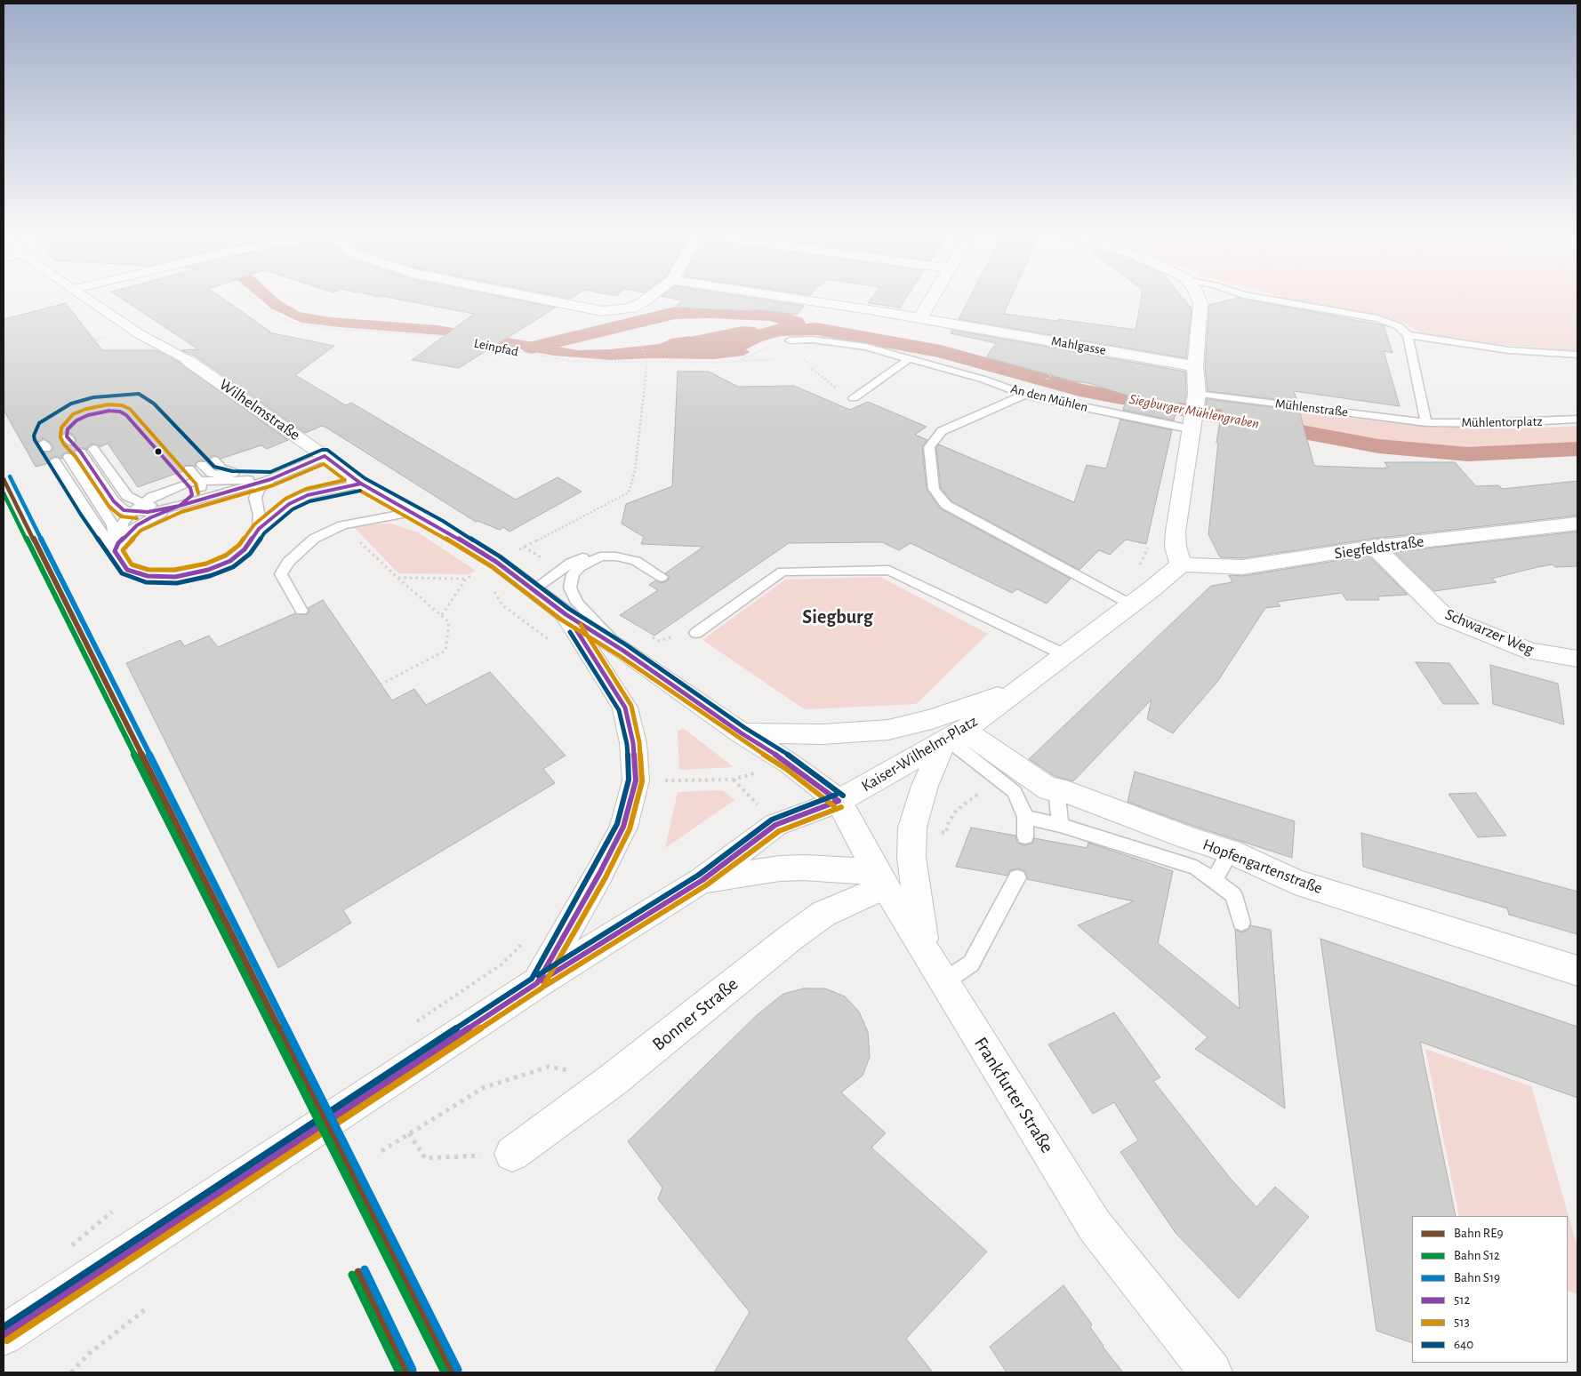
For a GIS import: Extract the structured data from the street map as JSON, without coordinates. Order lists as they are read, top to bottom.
{
  "streets": {
    "street": [
      "Mahlgasse",
      "Wilhelmstraße",
      "Siegfeldstraße",
      "Schwarzer Weg",
      "Kaiser-Wilhelm-Platz",
      "Hopfengartenstraße",
      "Bonner Straße",
      "Frankfurter Straße"
    ],
    "lane": ["An den Mühlen", "Mühlenstraße", "Mühlentorplatz"],
    "path": ["Leinpfad"]
  },
  "crossings": [
    ["Mühlenstraße", "Mühlentorplatz"],
    ["Wilhelmstraße", "Kaiser-Wilhelm-Platz"],
    ["Wilhelmstraße", "Frankfurter Straße"],
    ["Siegfeldstraße", "Schwarzer Weg"],
    ["Siegfeldstraße", "Kaiser-Wilhelm-Platz"],
    ["Kaiser-Wilhelm-Platz", "Hopfengartenstraße"],
    ["Kaiser-Wilhelm-Platz", "Frankfurter Straße"],
    ["Bonner Straße", "Frankfurter Straße"]
  ],
  "districts": ["Siegburg"],
  "water": ["Siegburger Mühlengraben"],
  "lines": [
    "transit line 640",
    "transit line 513",
    "transit line 512",
    "rail line S19",
    "rail line RE9",
    "rail line S12"
  ],
  "legend": [
    "Bahn RE9",
    "Bahn S12",
    "Bahn S19",
    "512",
    "513",
    "640"
  ]
}
